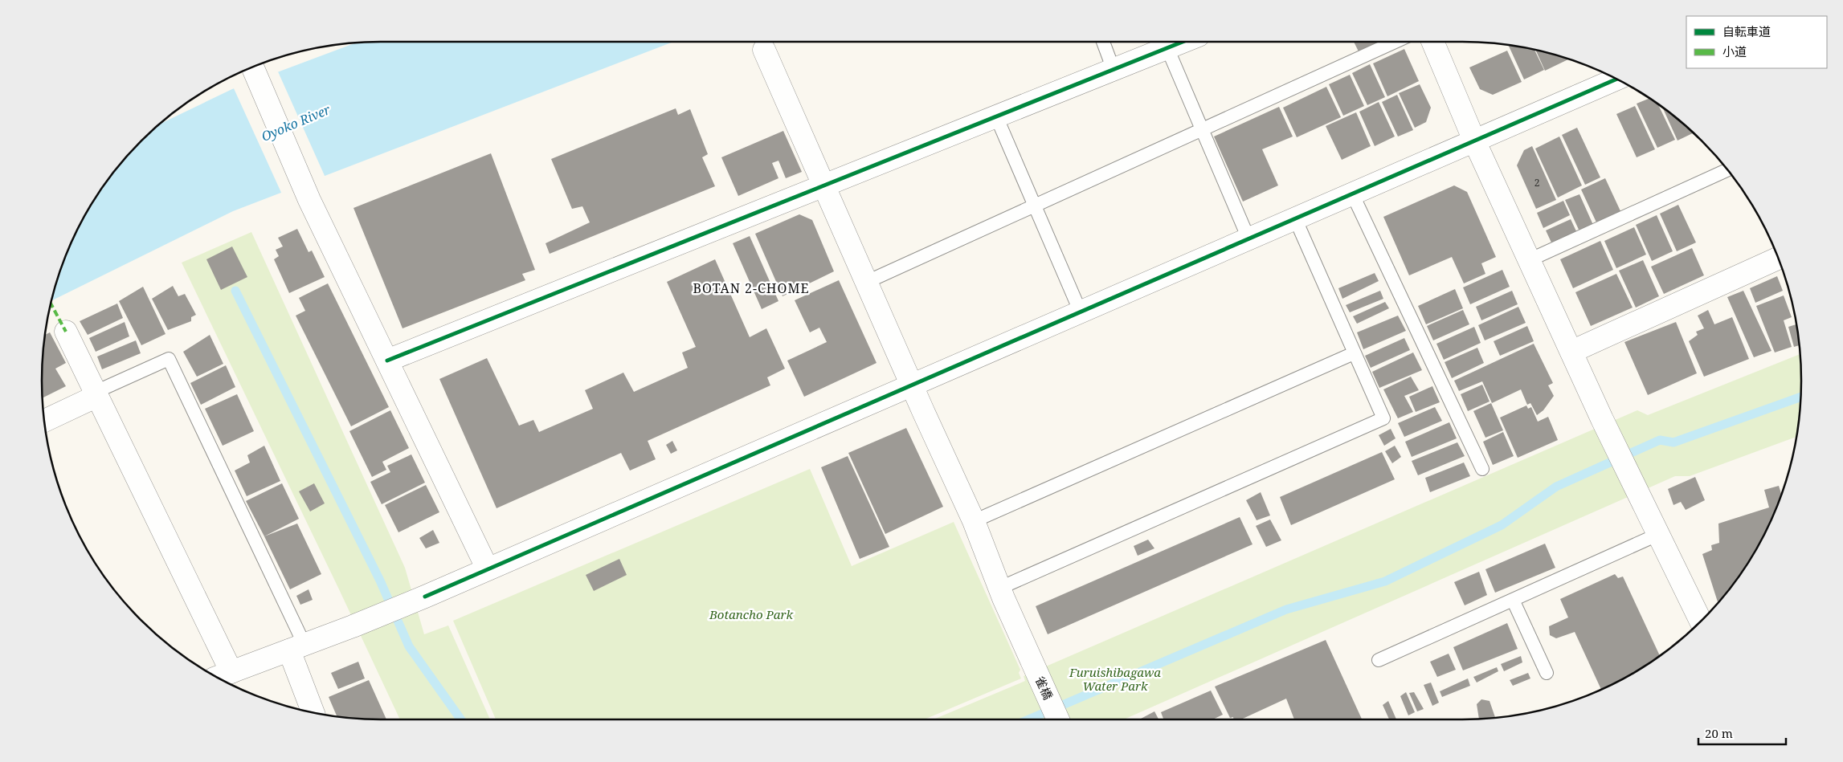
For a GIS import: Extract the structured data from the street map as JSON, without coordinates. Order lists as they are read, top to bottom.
{
  "streets": {
    "street": ["雀橋"]
  },
  "districts": ["BOTAN 2-CHOME"],
  "water": ["Oyoko River"],
  "parks": ["Botancho Park", "Furuishibagawa Water Park"],
  "house_numbers": ["2"],
  "legend": ["自転車道", "小道"],
  "scale_bar": "20 m"
}
